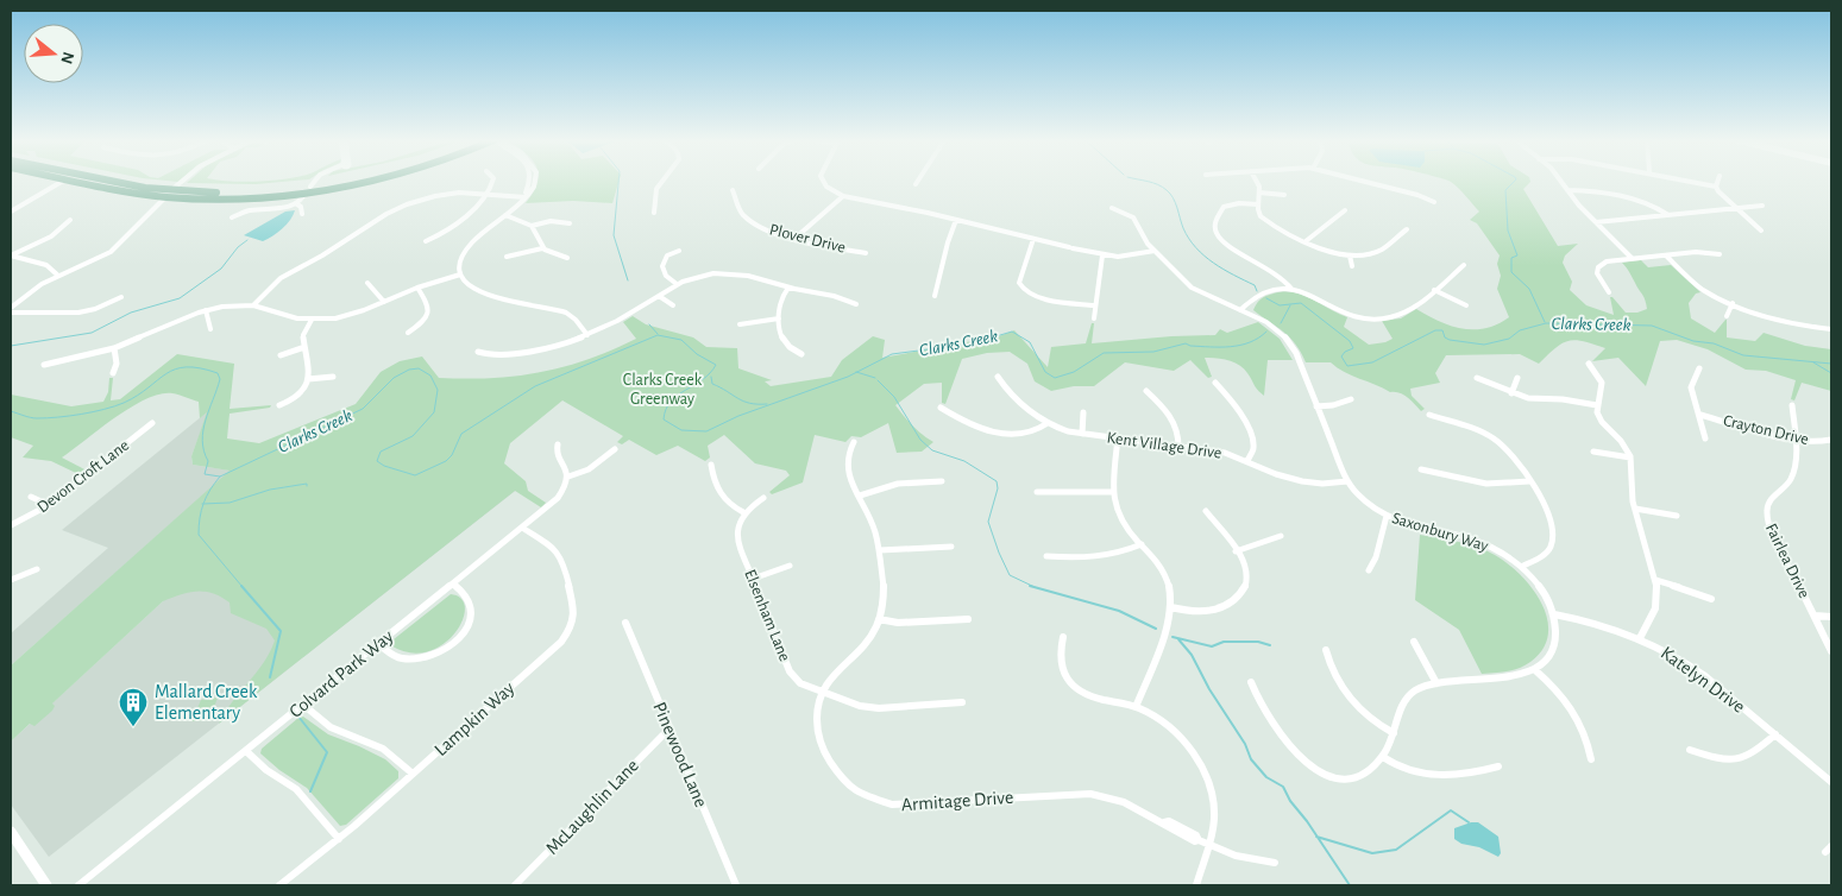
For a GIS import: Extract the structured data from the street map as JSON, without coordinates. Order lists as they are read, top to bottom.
{
  "streets": {
    "street": [
      "Plover Drive",
      "Crayton Drive",
      "Kent Village Drive",
      "Devon Croft Lane",
      "Saxonbury Way",
      "Fairlea Drive",
      "Elsenham Lane",
      "Colvard Park Way",
      "Katelyn Drive",
      "Lampkin Way",
      "Pinewood Lane",
      "Armitage Drive",
      "McLaughlin Lane"
    ]
  },
  "crossings": [
    ["Crayton Drive", "Fairlea Drive"],
    ["Kent Village Drive", "Saxonbury Way"],
    ["Saxonbury Way", "Katelyn Drive"],
    ["Elsenham Lane", "Armitage Drive"],
    ["Colvard Park Way", "Lampkin Way"],
    ["Pinewood Lane", "McLaughlin Lane"]
  ],
  "water": ["Clarks Creek"],
  "parks": ["Clarks Creek Greenway"],
  "places": {
    "building": ["Mallard Creek Elementary"]
  },
  "north": "right"
}
